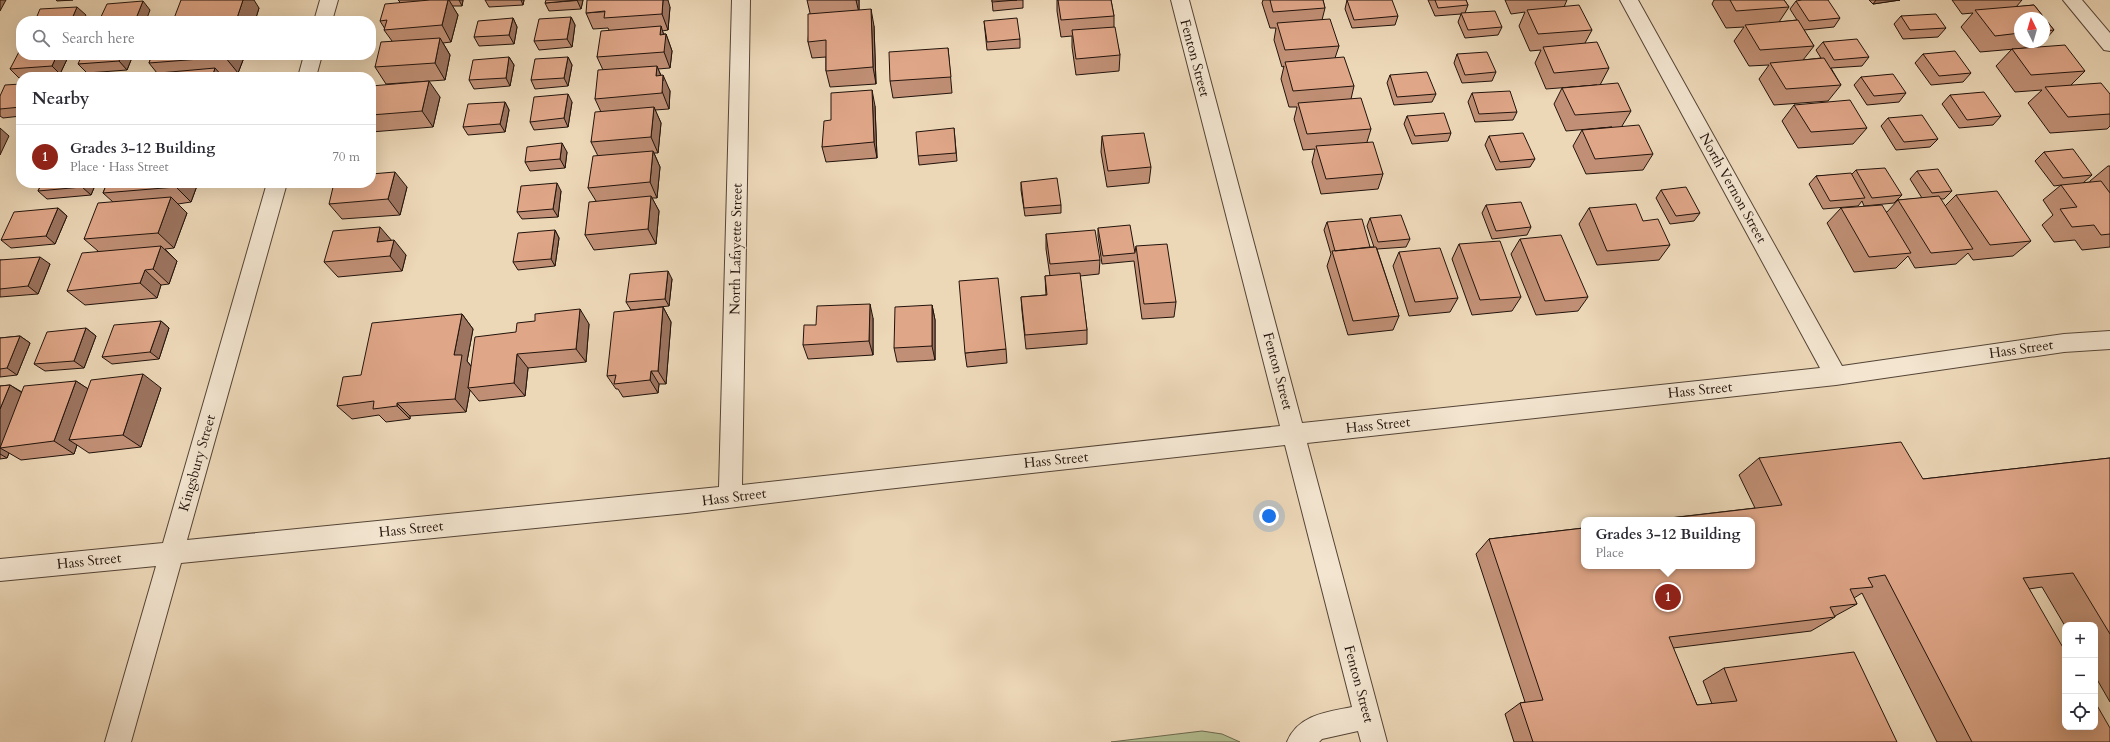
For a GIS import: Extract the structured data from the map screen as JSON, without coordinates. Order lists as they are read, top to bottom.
{
  "streets": {
    "street": [
      "Fenton Street",
      "North Vernon Street",
      "North Lafayette Street",
      "Hass Street",
      "Kingsbury Street"
    ]
  },
  "crossings": [
    ["Fenton Street", "Hass Street"],
    ["North Vernon Street", "Hass Street"],
    ["North Lafayette Street", "Hass Street"],
    ["Hass Street", "Kingsbury Street"]
  ],
  "north": "top",
  "page": {
    "search": "Search here",
    "heading": "Nearby",
    "list": [
      {
        "mark": "1",
        "name": "Grades 3-12 Building",
        "note": "Place · Hass Street",
        "value": "70 m"
      }
    ],
    "popup": ["Grades 3-12 Building", "Place"],
    "pins": "1",
    "map_buttons": ["+", "−"]
  }
}
